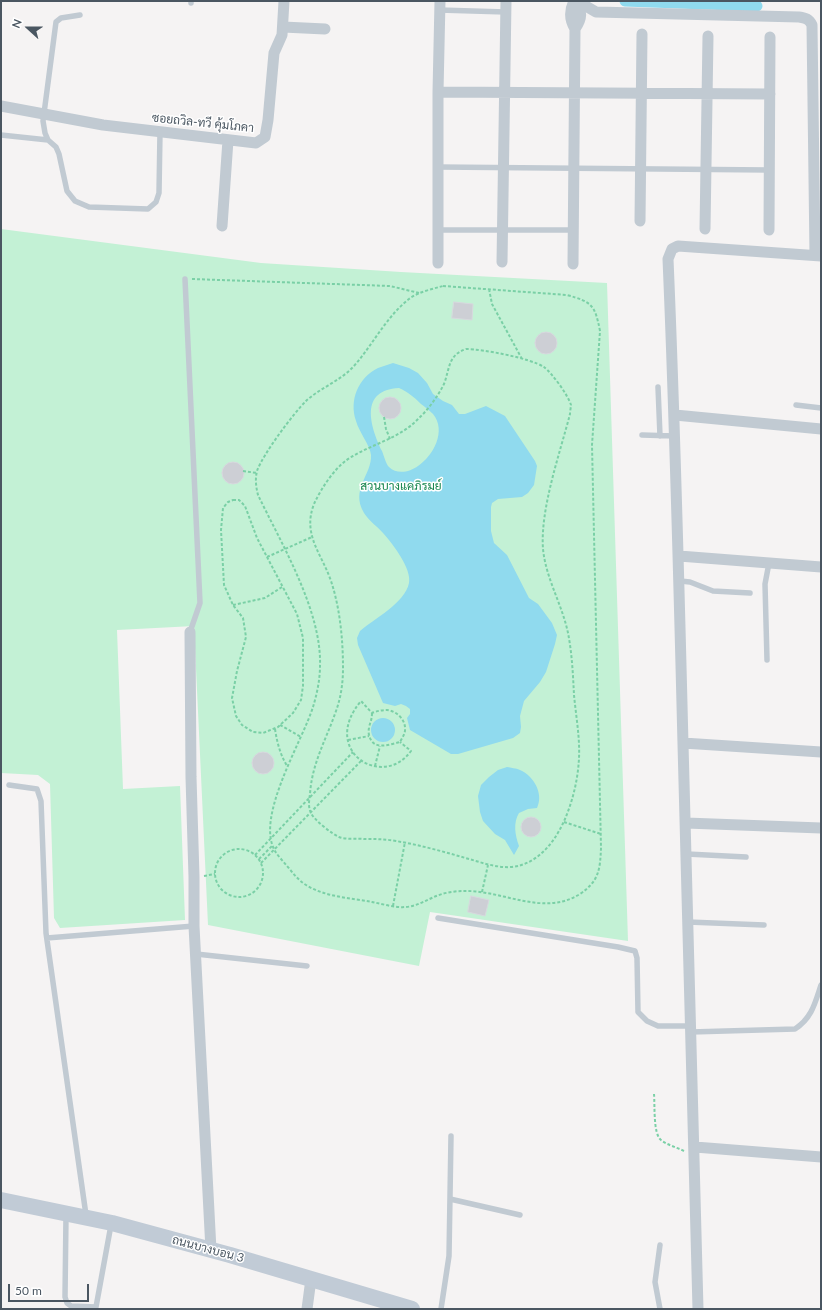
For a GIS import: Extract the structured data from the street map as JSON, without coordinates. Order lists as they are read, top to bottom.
{
  "streets": {
    "main road": ["ถนนบางบอน 3"],
    "street": ["ซอยถวิล-ทวี คุ้มโภคา"]
  },
  "parks": ["สวนบางแคภิรมย์"],
  "scale_bar": "50 m",
  "north": "left"
}
